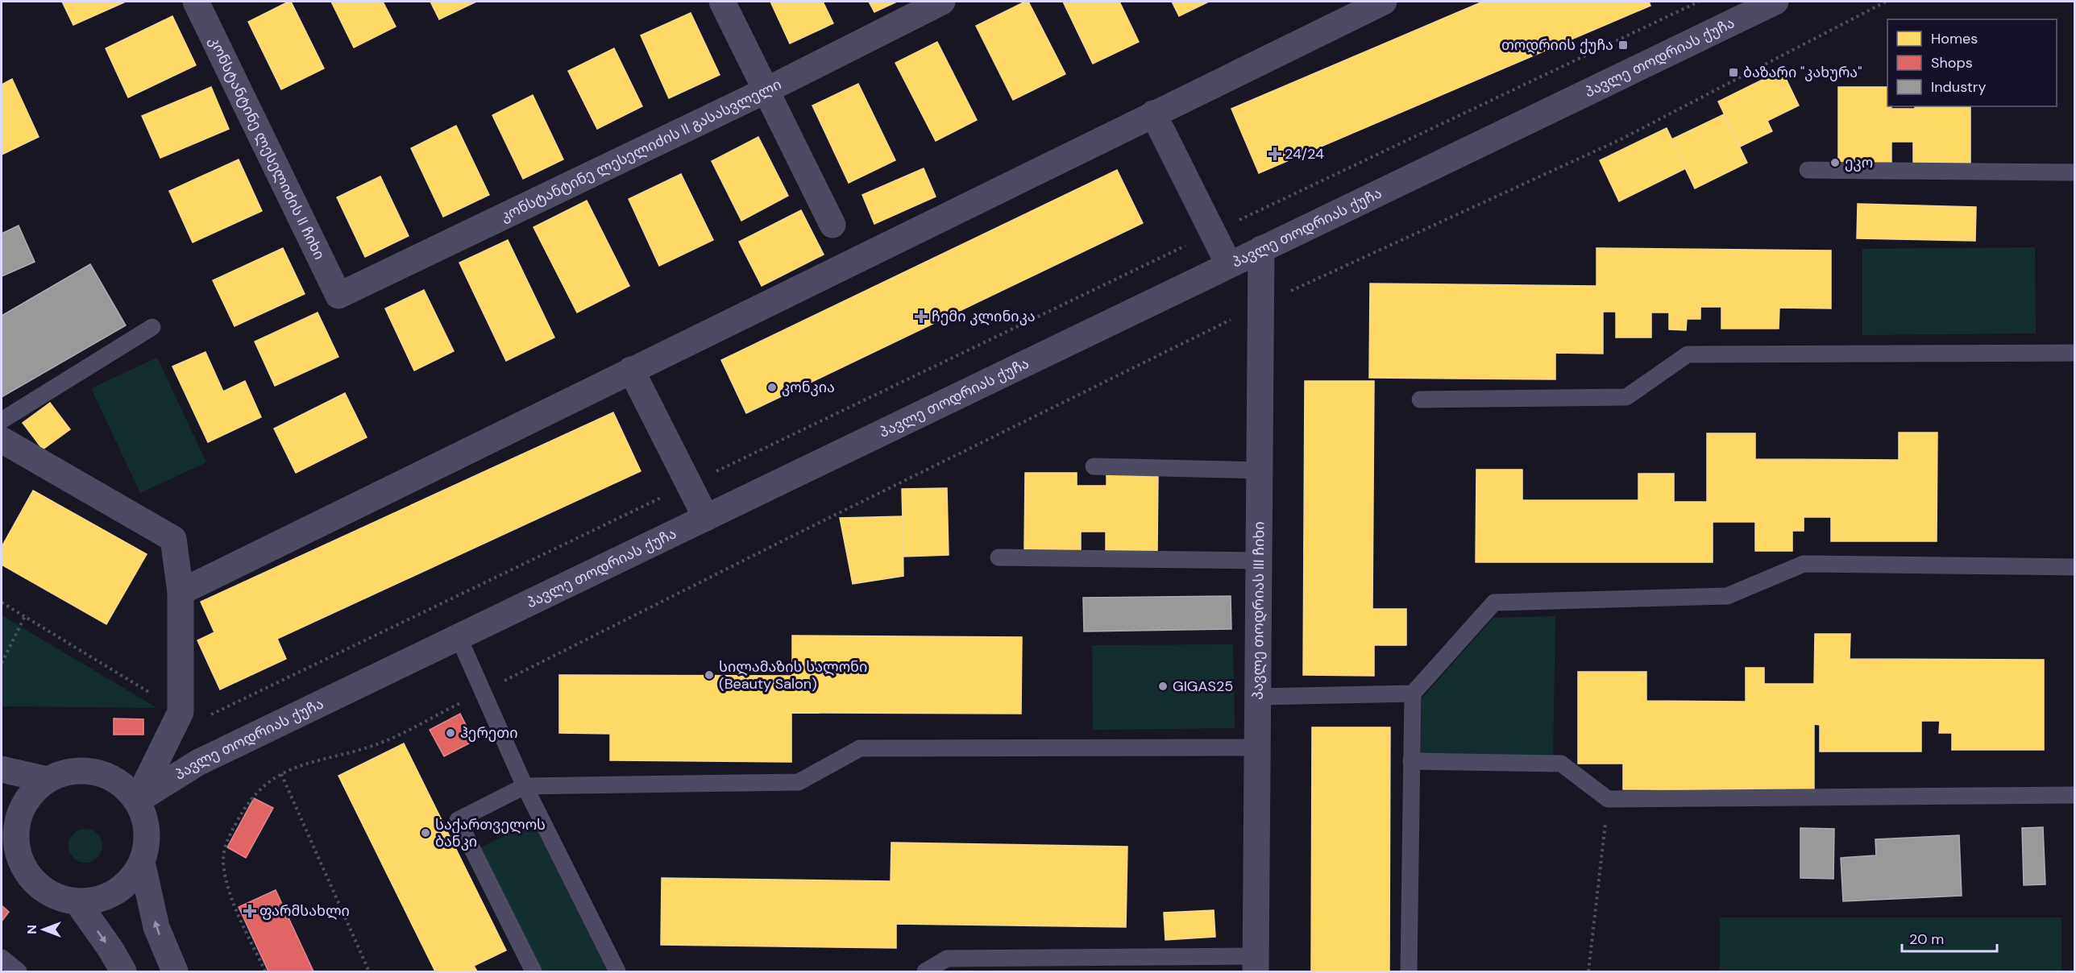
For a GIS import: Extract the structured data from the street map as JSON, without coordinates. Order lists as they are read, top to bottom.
{
  "streets": {
    "street": [
      "პავლე თოდრიას ქუჩა",
      "კონსტანტინე ლესელიძის II ჩიხი",
      "კონსტანტინე ლესელიძის II გასასვლელი",
      "პავლე თოდრიას III ჩიხი"
    ]
  },
  "crossings": [
    ["პავლე თოდრიას ქუჩა", "პავლე თოდრიას III ჩიხი"],
    ["კონსტანტინე ლესელიძის II ჩიხი", "კონსტანტინე ლესელიძის II გასასვლელი"]
  ],
  "places": {
    "transit": ["თოდრიის ქუჩა", "ბაზარი \"კახურა\""],
    "health": ["24/24", "ჩემი კლინიკა", "ფარმსახლი"],
    "other": [
      "ეკო",
      "კონკია",
      "სილამაზის სალონი (Beauty Salon)",
      "GIGAS25",
      "ჰერეთი",
      "საქართველოს ბანკი"
    ]
  },
  "legend": ["Homes", "Shops", "Industry"],
  "scale_bar": "20 m",
  "north": "left"
}
